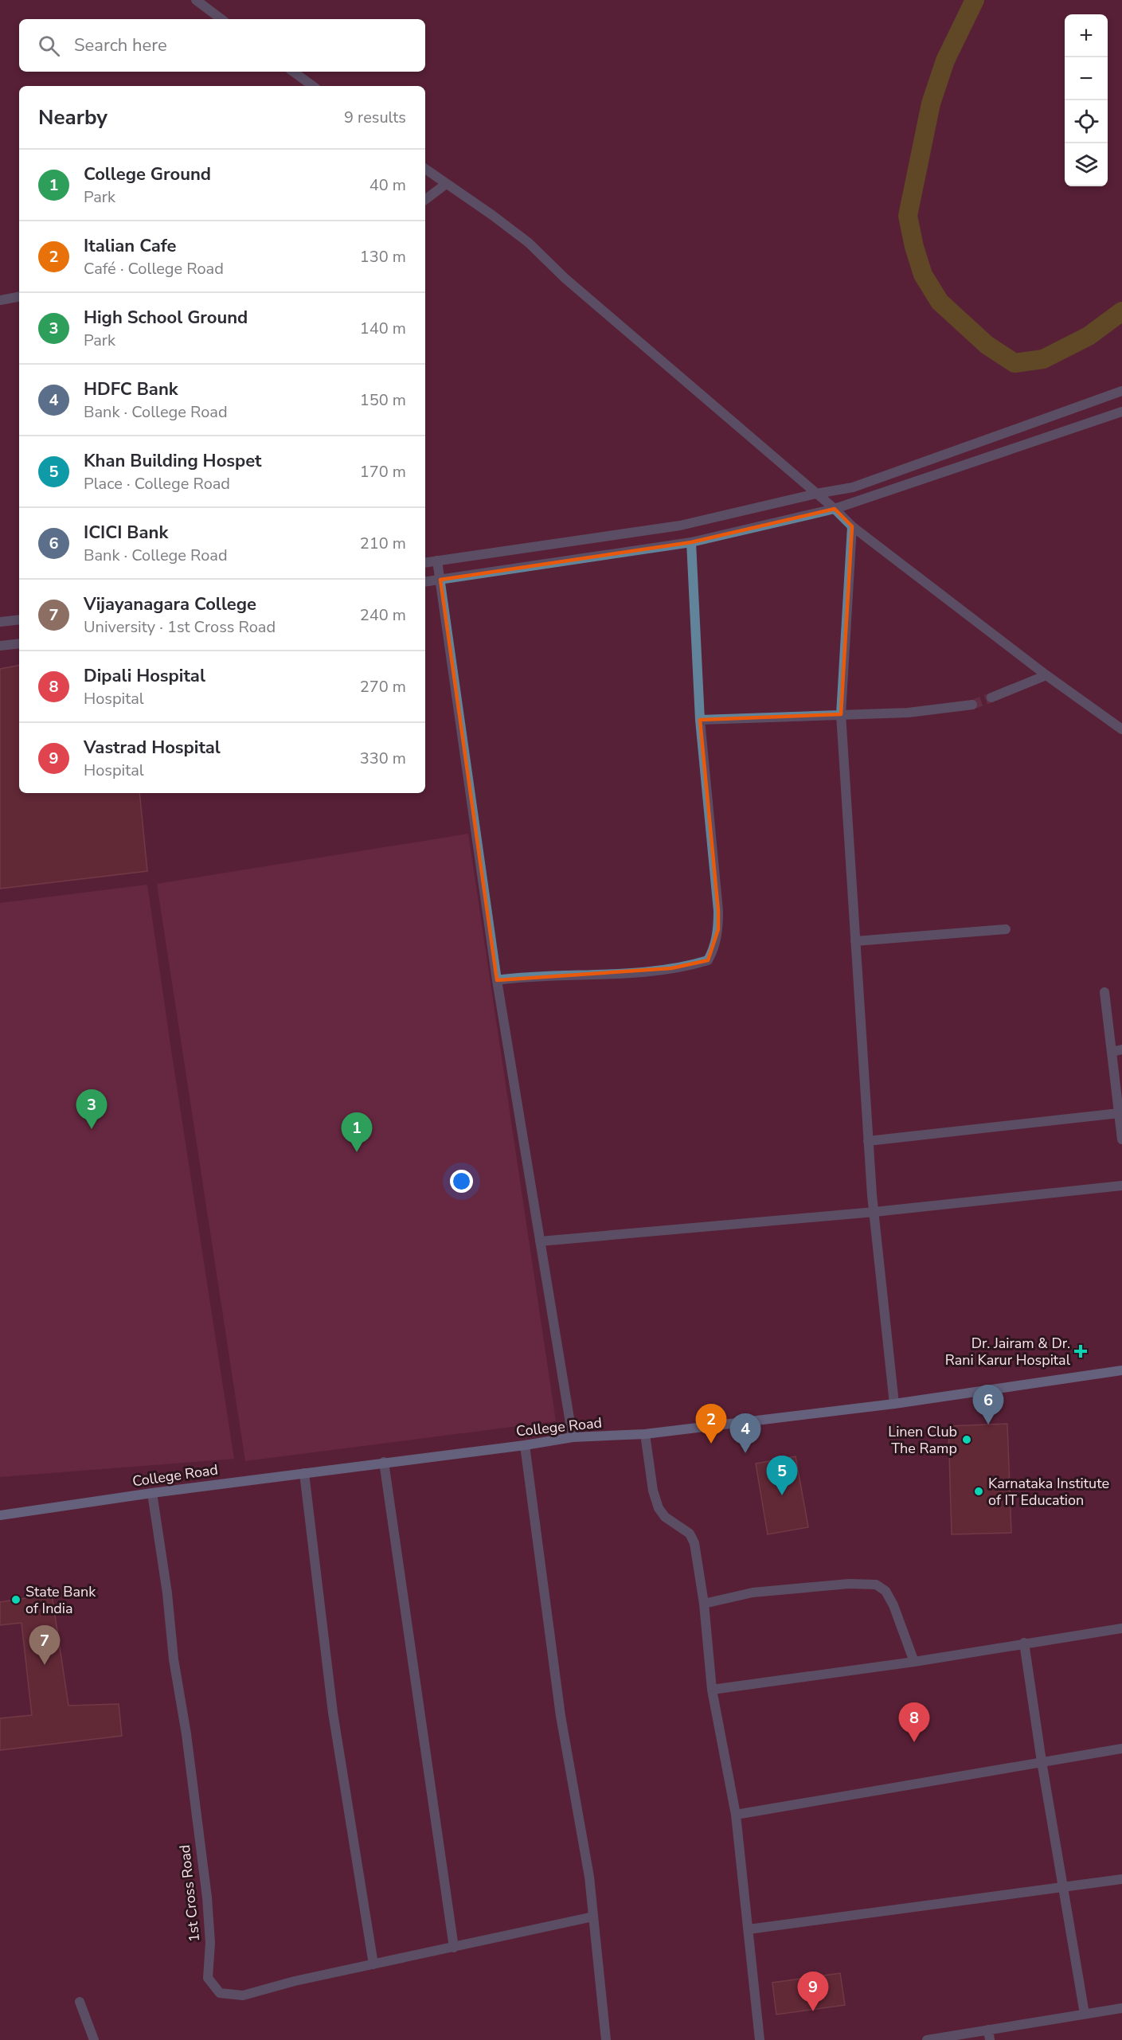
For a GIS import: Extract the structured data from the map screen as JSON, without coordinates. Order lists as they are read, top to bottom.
{
  "streets": {
    "main road": ["College Road"],
    "street": ["1st Cross Road"]
  },
  "crossings": [
    ["College Road", "1st Cross Road"]
  ],
  "places": {
    "health": ["Dr. Jairam & Dr. Rani Karur Hospital"],
    "other": ["Linen Club The Ramp", "Karnataka Institute of IT Education", "State Bank of India"]
  },
  "page": {
    "map_buttons": ["+", "−"],
    "search": "Search here",
    "heading": ["Nearby", "9 results"],
    "list": [
      {
        "mark": "1",
        "name": "College Ground",
        "note": "Park",
        "value": "40 m"
      },
      {
        "mark": "2",
        "name": "Italian Cafe",
        "note": "Café · College Road",
        "value": "130 m"
      },
      {
        "mark": "3",
        "name": "High School Ground",
        "note": "Park",
        "value": "140 m"
      },
      {
        "mark": "4",
        "name": "HDFC Bank",
        "note": "Bank · College Road",
        "value": "150 m"
      },
      {
        "mark": "5",
        "name": "Khan Building Hospet",
        "note": "Place · College Road",
        "value": "170 m"
      },
      {
        "mark": "6",
        "name": "ICICI Bank",
        "note": "Bank · College Road",
        "value": "210 m"
      },
      {
        "mark": "7",
        "name": "Vijayanagara College",
        "note": "University · 1st Cross Road",
        "value": "240 m"
      },
      {
        "mark": "8",
        "name": "Dipali Hospital",
        "note": "Hospital",
        "value": "270 m"
      },
      {
        "mark": "9",
        "name": "Vastrad Hospital",
        "note": "Hospital",
        "value": "330 m"
      }
    ],
    "pins": [
      "3",
      "1",
      "6",
      "2",
      "4",
      "5",
      "7",
      "8",
      "9"
    ]
  }
}
